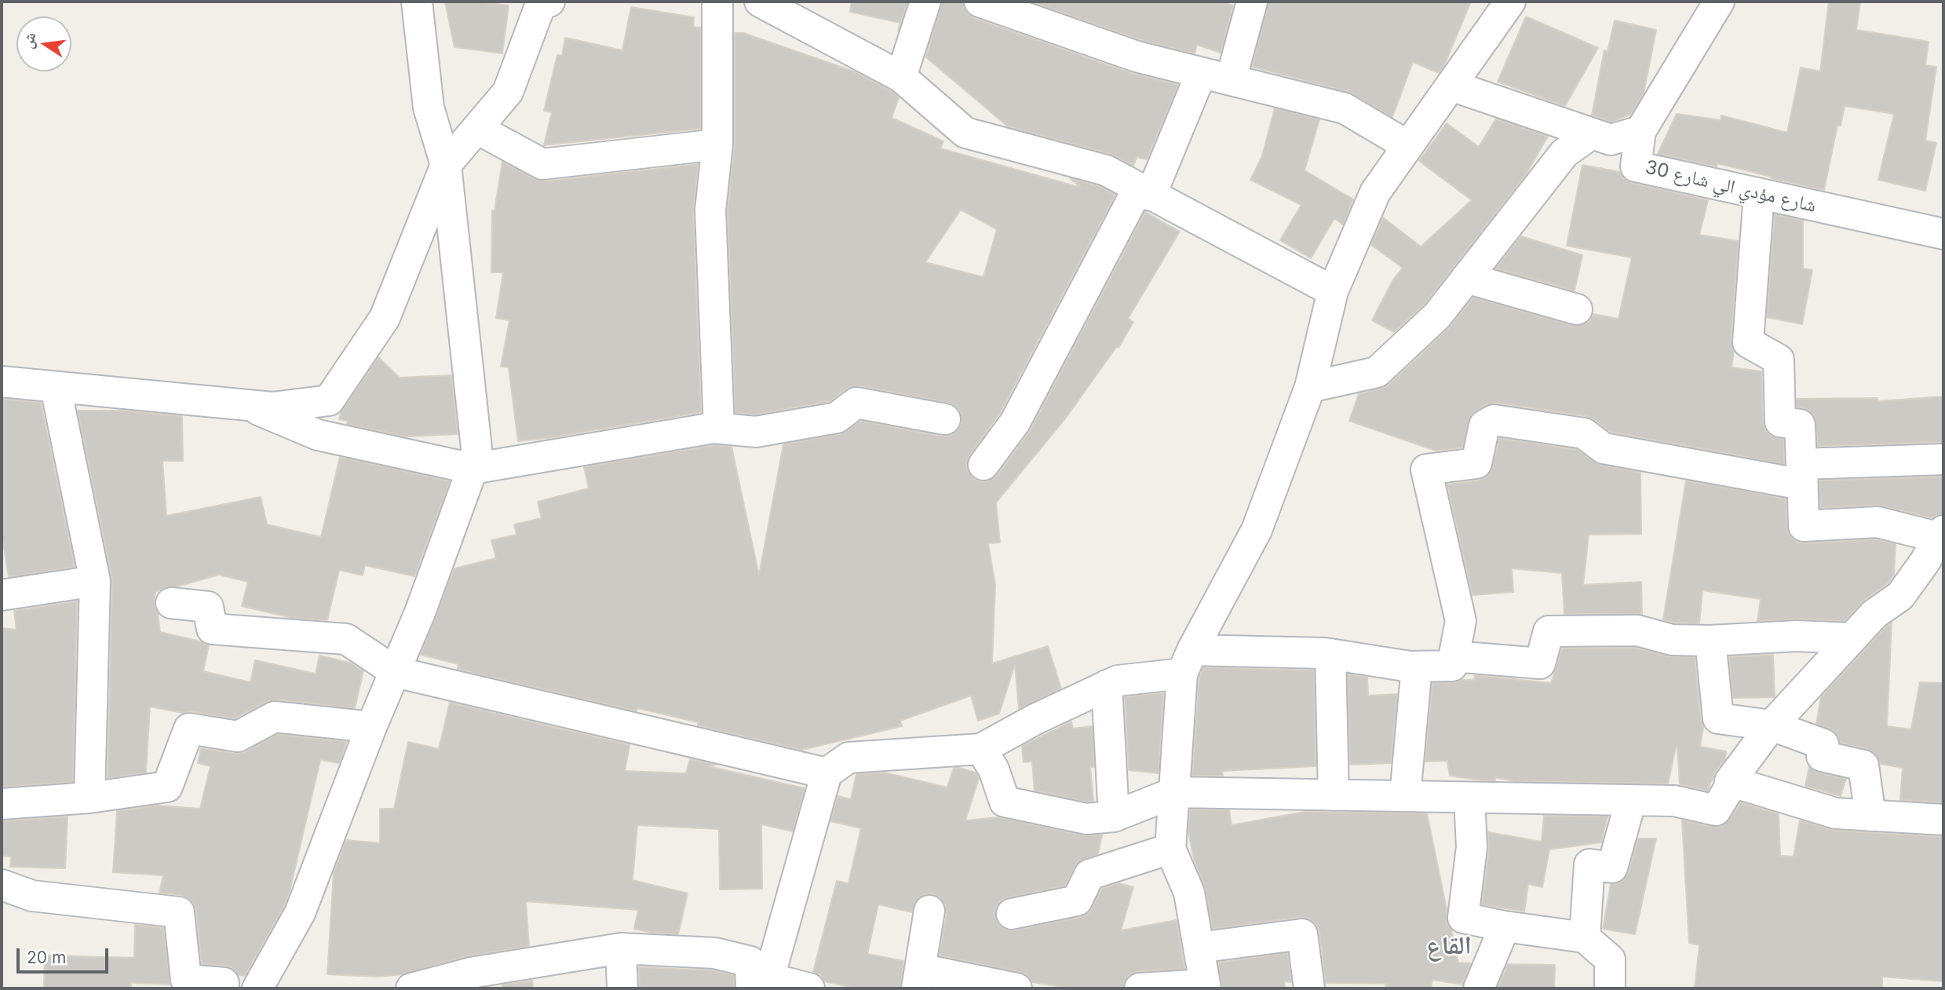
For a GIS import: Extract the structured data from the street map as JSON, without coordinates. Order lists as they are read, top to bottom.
{
  "streets": {
    "street": ["شارع مؤدي الي شارع 30"]
  },
  "districts": ["القاع"],
  "scale_bar": "20 m",
  "north": "left"
}
